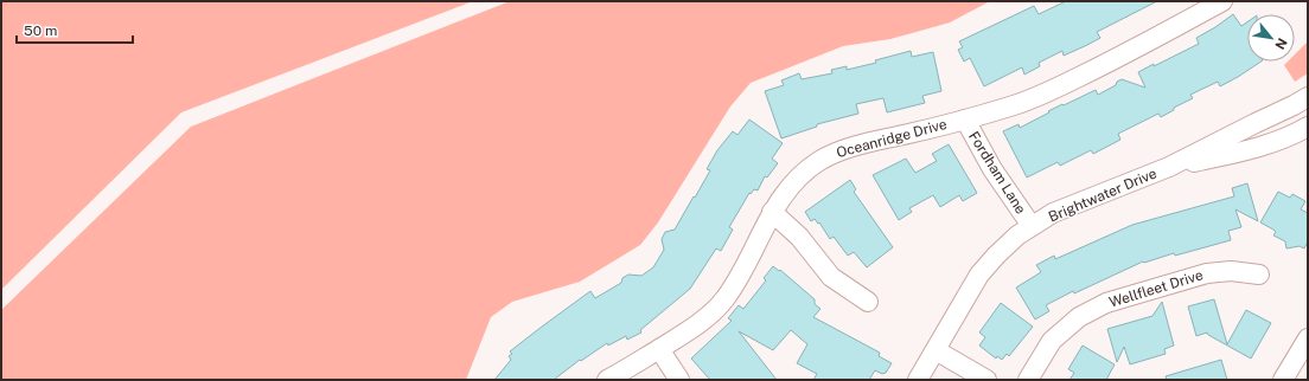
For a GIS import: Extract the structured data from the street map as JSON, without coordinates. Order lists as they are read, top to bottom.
{
  "streets": {
    "street": [
      "Oceanridge Drive",
      "Fordham Lane",
      "Brightwater Drive",
      "Wellfleet Drive"
    ]
  },
  "crossings": [
    ["Oceanridge Drive", "Fordham Lane"],
    ["Fordham Lane", "Brightwater Drive"]
  ],
  "scale_bar": "50 m",
  "north": "bottom right"
}
